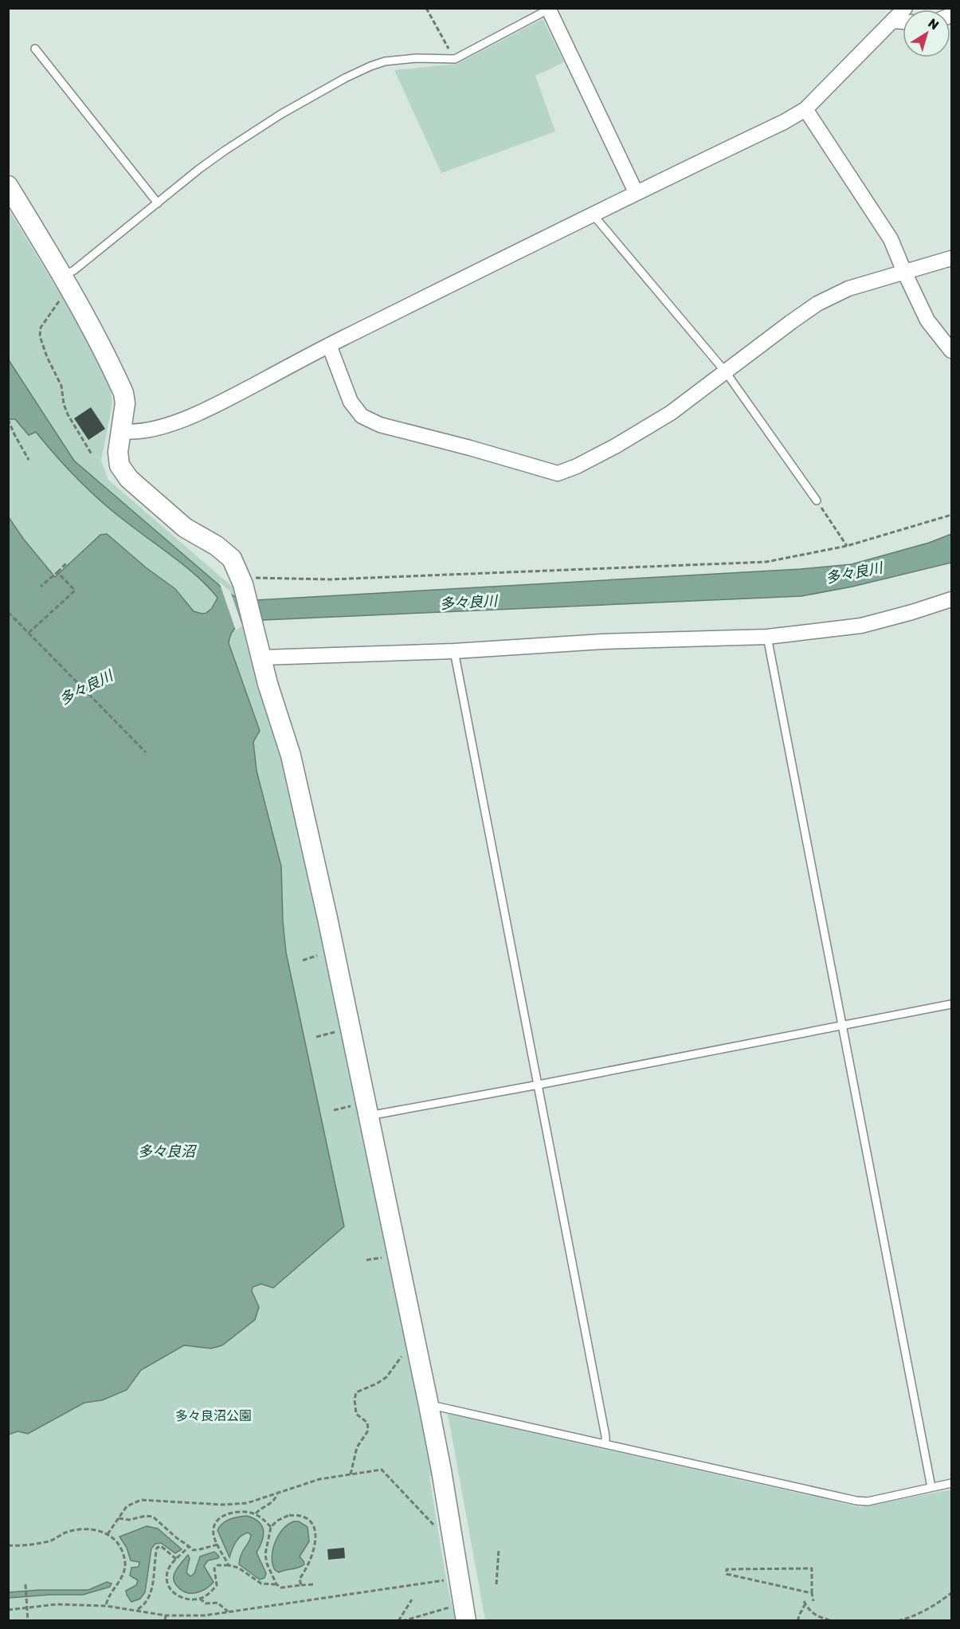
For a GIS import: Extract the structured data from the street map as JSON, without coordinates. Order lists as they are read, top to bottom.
{
  "water": ["多々良川", "多々良沼"],
  "parks": ["多々良沼公園"],
  "north": "top right"
}
